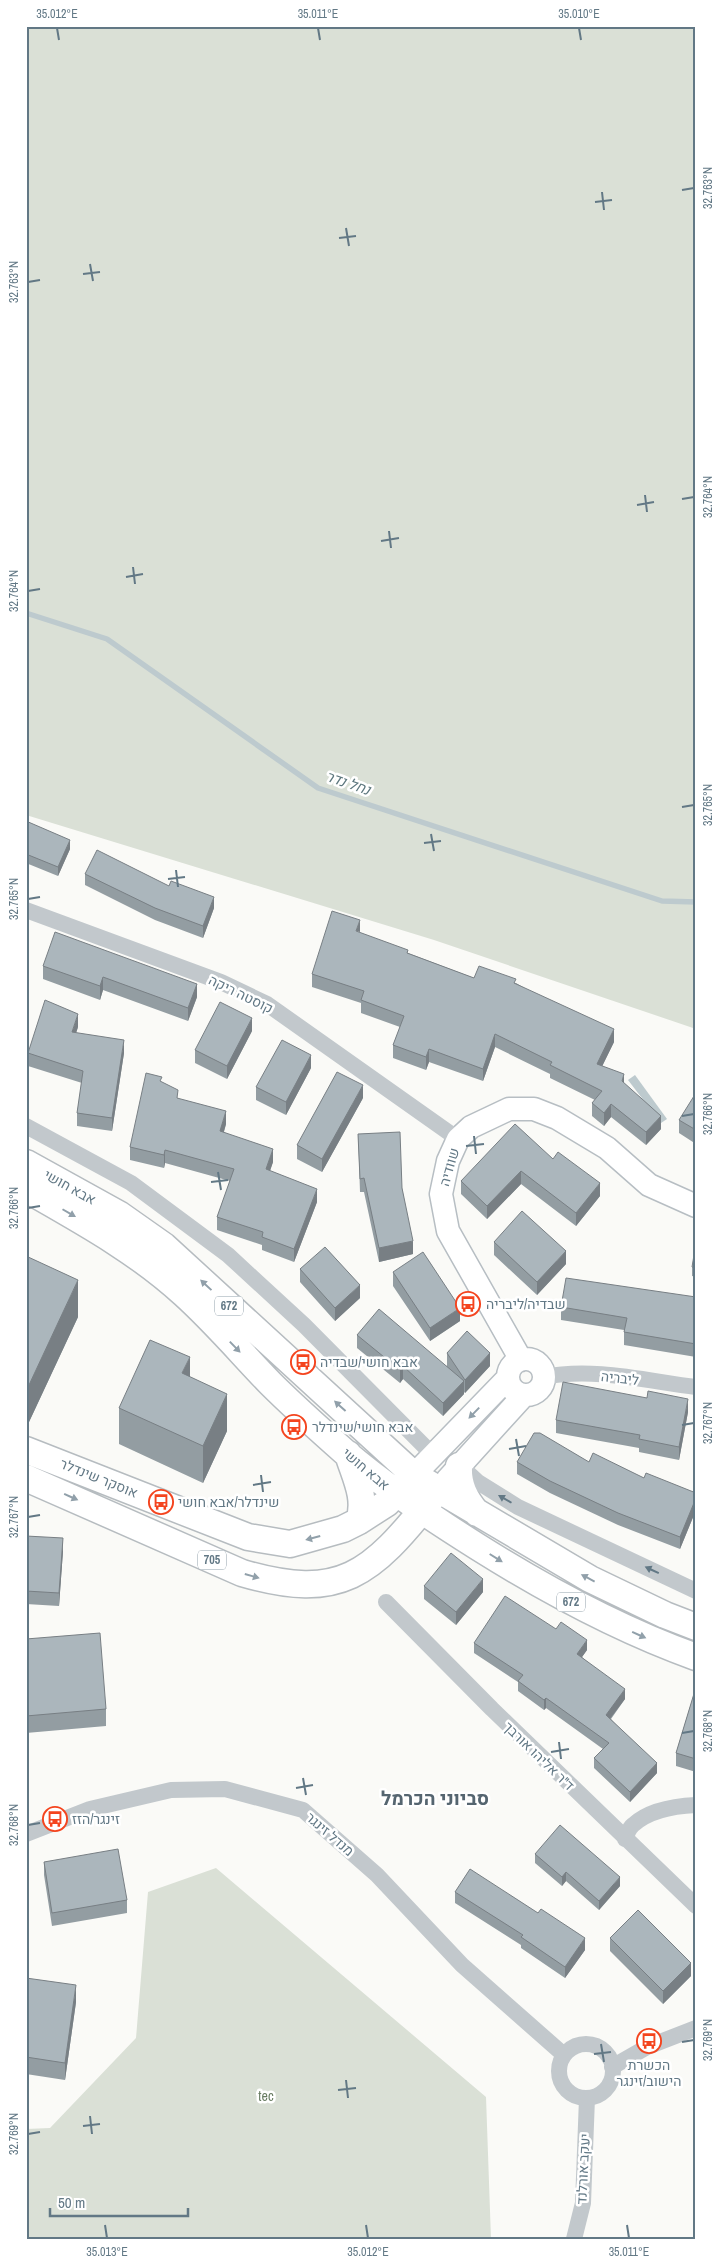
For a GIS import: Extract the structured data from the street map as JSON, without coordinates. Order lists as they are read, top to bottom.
{
  "streets": {
    "main road": [
      "אבא חושי",
      "672",
      "אוסקר שינדלר",
      "705"
    ],
    "street": [
      "קוסטה ריקה",
      "שוודיה",
      "ליבריה",
      "ד\"ר אליהו אורבך",
      "מנדל זינגר",
      "יעקב אורלנד"
    ]
  },
  "crossings": [
    ["קוסטה ריקה", "שוודיה"],
    ["שוודיה", "ליבריה"],
    ["אבא חושי", "אוסקר שינדלר"],
    ["מנדל זינגר", "יעקב אורלנד"]
  ],
  "districts": ["סביוני הכרמל"],
  "water": ["נחל נדר"],
  "parks": ["tec"],
  "places": {
    "bus stop": [
      "שבדיה/ליבריה",
      "אבא חושי/שבדיה",
      "אבא חושי/שינדלר",
      "שינדלר/אבא חושי",
      "זינגר/הזז",
      "הכשרת הישוב/זינגר"
    ]
  },
  "scale_bar": "50 m",
  "coordinates": [
    "35.012°E",
    "35.011°E",
    "35.010°E",
    "32.763°N",
    "32.764°N",
    "32.765°N",
    "32.766°N",
    "32.767°N",
    "32.768°N",
    "32.769°N",
    "35.013°E"
  ]
}
